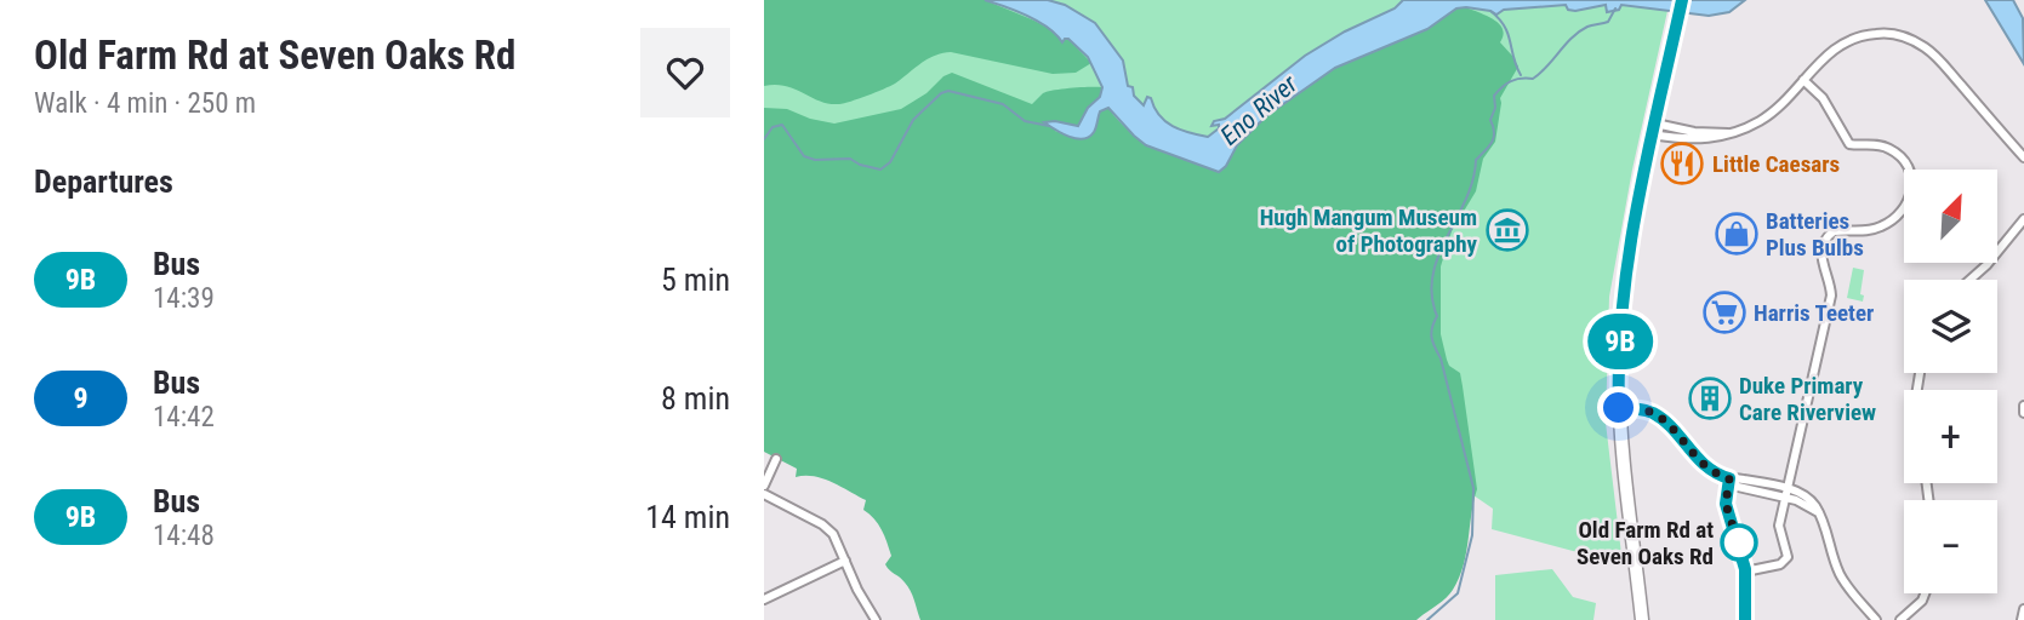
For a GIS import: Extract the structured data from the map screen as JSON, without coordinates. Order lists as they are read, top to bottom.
{
  "water": ["Eno River"],
  "places": {
    "restaurant": ["Little Caesars"],
    "museum": ["Hugh Mangum Museum of Photography"],
    "shop": ["Batteries Plus Bulbs"],
    "supermarket": ["Harris Teeter"],
    "building": ["Duke Primary Care Riverview"],
    "other": ["Old Farm Rd at Seven Oaks Rd"]
  },
  "lines": ["bus line 9B"],
  "north": "top right",
  "page": {
    "heading": [
      ["Old Farm Rd at Seven Oaks Rd", "Walk · 4 min · 250 m"],
      "Departures"
    ],
    "on_map": "9B",
    "map_buttons": ["+", "−"],
    "list": [
      {
        "mark": "9B",
        "name": "Bus",
        "note": "14:39",
        "value": "5 min"
      },
      {
        "mark": "9",
        "name": "Bus",
        "note": "14:42",
        "value": "8 min"
      },
      {
        "mark": "9B",
        "name": "Bus",
        "note": "14:48",
        "value": "14 min"
      }
    ]
  }
}
